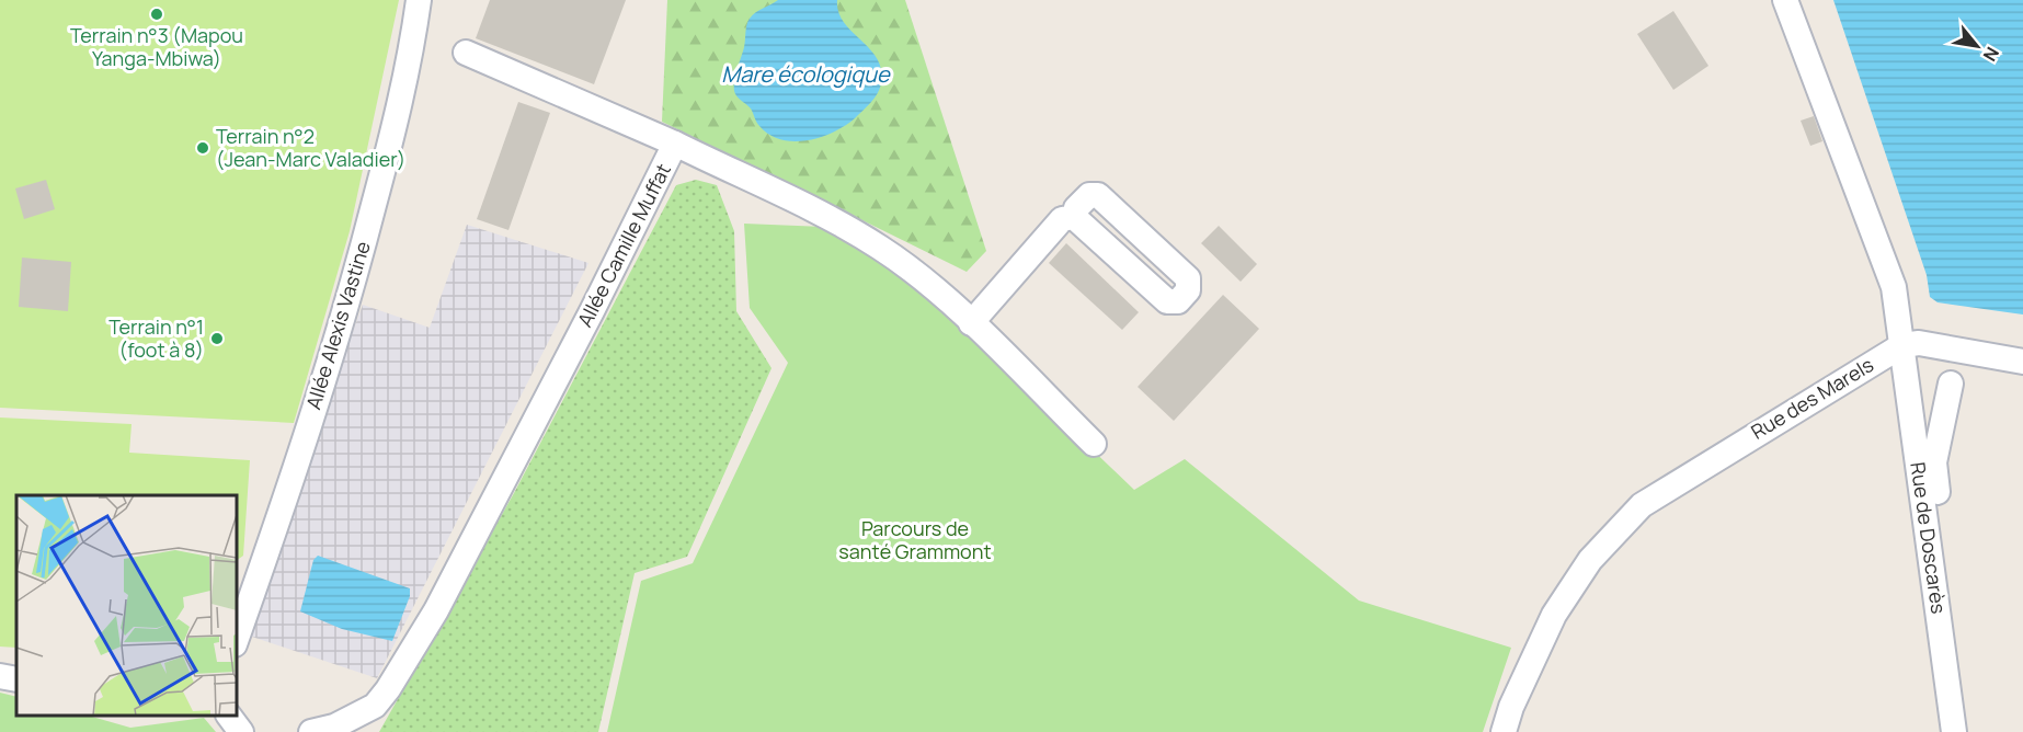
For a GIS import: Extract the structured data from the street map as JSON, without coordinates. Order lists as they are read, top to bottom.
{
  "streets": {
    "street": [
      "Allée Camille Muffat",
      "Allée Alexis Vastine",
      "Rue des Marels",
      "Rue de Doscarès"
    ]
  },
  "crossings": [
    ["Rue des Marels", "Rue de Doscarès"]
  ],
  "water": ["Mare écologique"],
  "parks": ["Parcours de santé Grammont"],
  "places": ["Terrain n°3 (Mapou Yanga-Mbiwa)", "Terrain n°2 (Jean-Marc Valadier)", "Terrain n°1 (foot à 8)"],
  "north": "bottom right"
}
